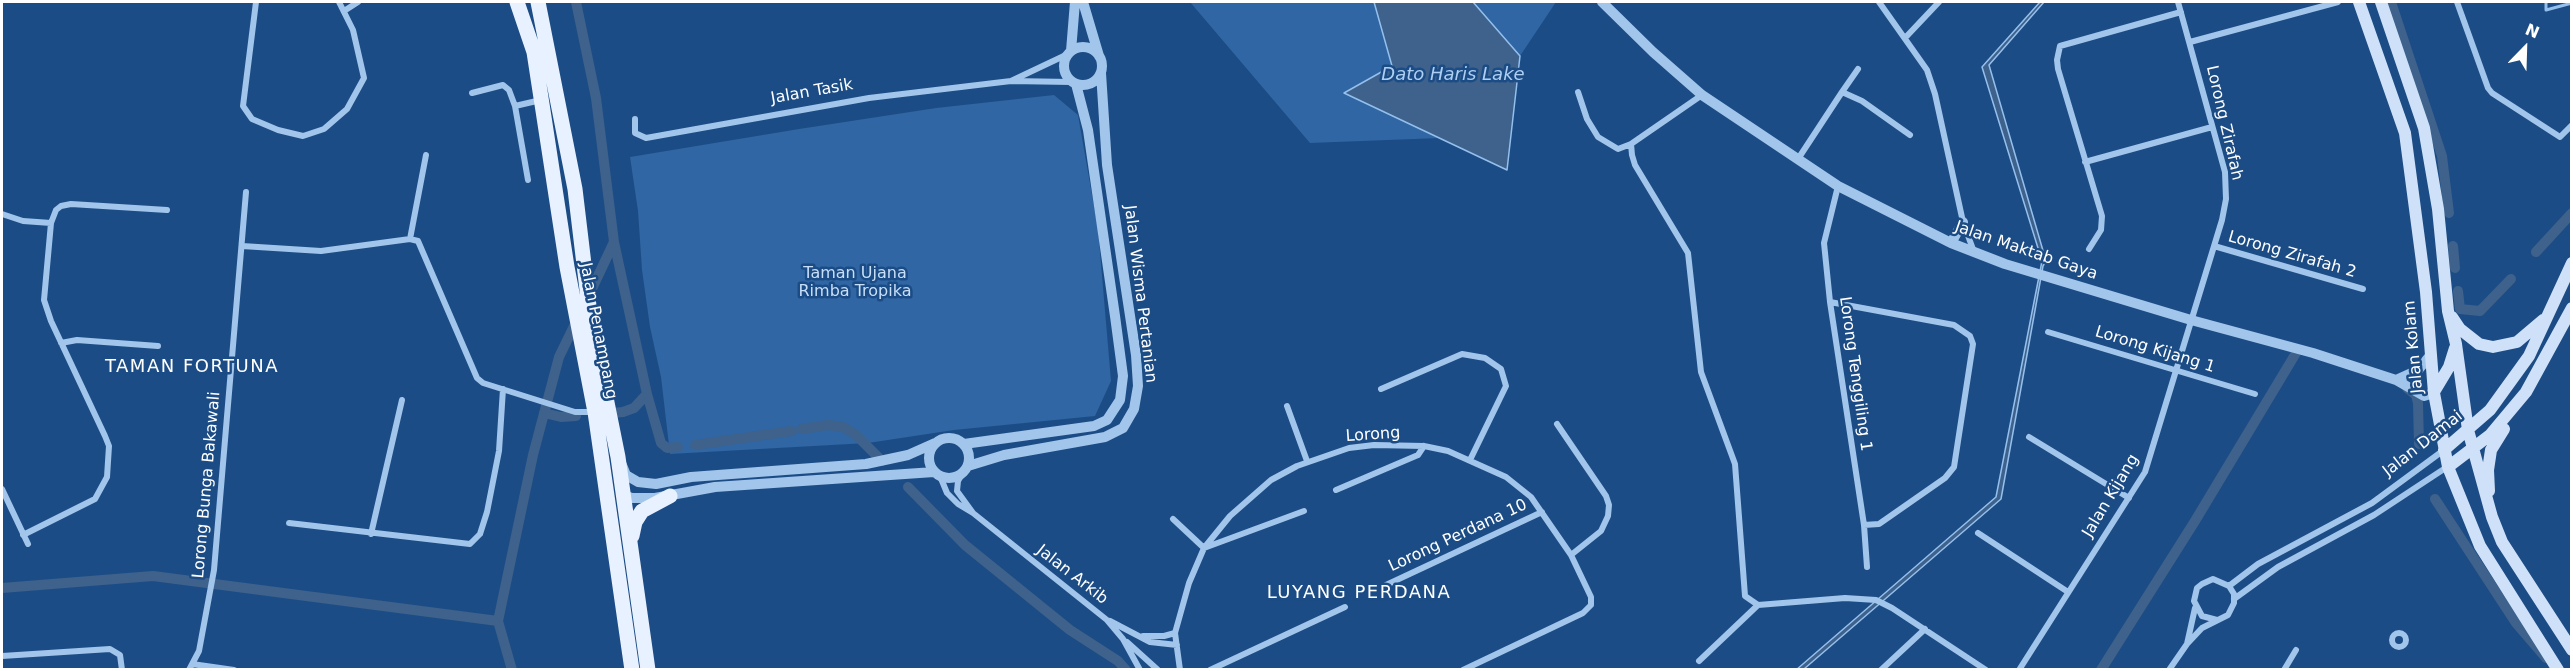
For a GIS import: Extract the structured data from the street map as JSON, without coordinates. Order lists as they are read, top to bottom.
{
  "streets": {
    "main road": ["Jalan Penampang", "Jalan Kolam", "Jalan Damai"],
    "street": [
      "Jalan Tasik",
      "Lorong Zirafah",
      "Jalan Maktab Gaya",
      "Lorong Zirafah 2",
      "Jalan Wisma Pertanian",
      "Lorong Kijang 1",
      "Lorong Tenggiling 1",
      "Lorong",
      "Lorong Bunga Bakawali",
      "Jalan Kijang",
      "Lorong Perdana 10",
      "Jalan Arkib"
    ]
  },
  "crossings": [
    ["Jalan Tasik", "Jalan Wisma Pertanian"],
    ["Lorong Zirafah", "Jalan Maktab Gaya"],
    ["Lorong Zirafah", "Lorong Zirafah 2"],
    ["Lorong Zirafah", "Jalan Kijang"],
    ["Jalan Maktab Gaya", "Jalan Kolam"],
    ["Jalan Maktab Gaya", "Lorong Tenggiling 1"],
    ["Jalan Maktab Gaya", "Jalan Kijang"],
    ["Jalan Wisma Pertanian", "Jalan Arkib"],
    ["Jalan Kolam", "Jalan Damai"],
    ["Lorong Kijang 1", "Jalan Kijang"],
    ["Lorong", "Lorong Perdana 10"]
  ],
  "districts": ["TAMAN FORTUNA", "LUYANG PERDANA"],
  "water": ["Dato Haris Lake"],
  "parks": ["Taman Ujana Rimba Tropika"],
  "north": "top right"
}
